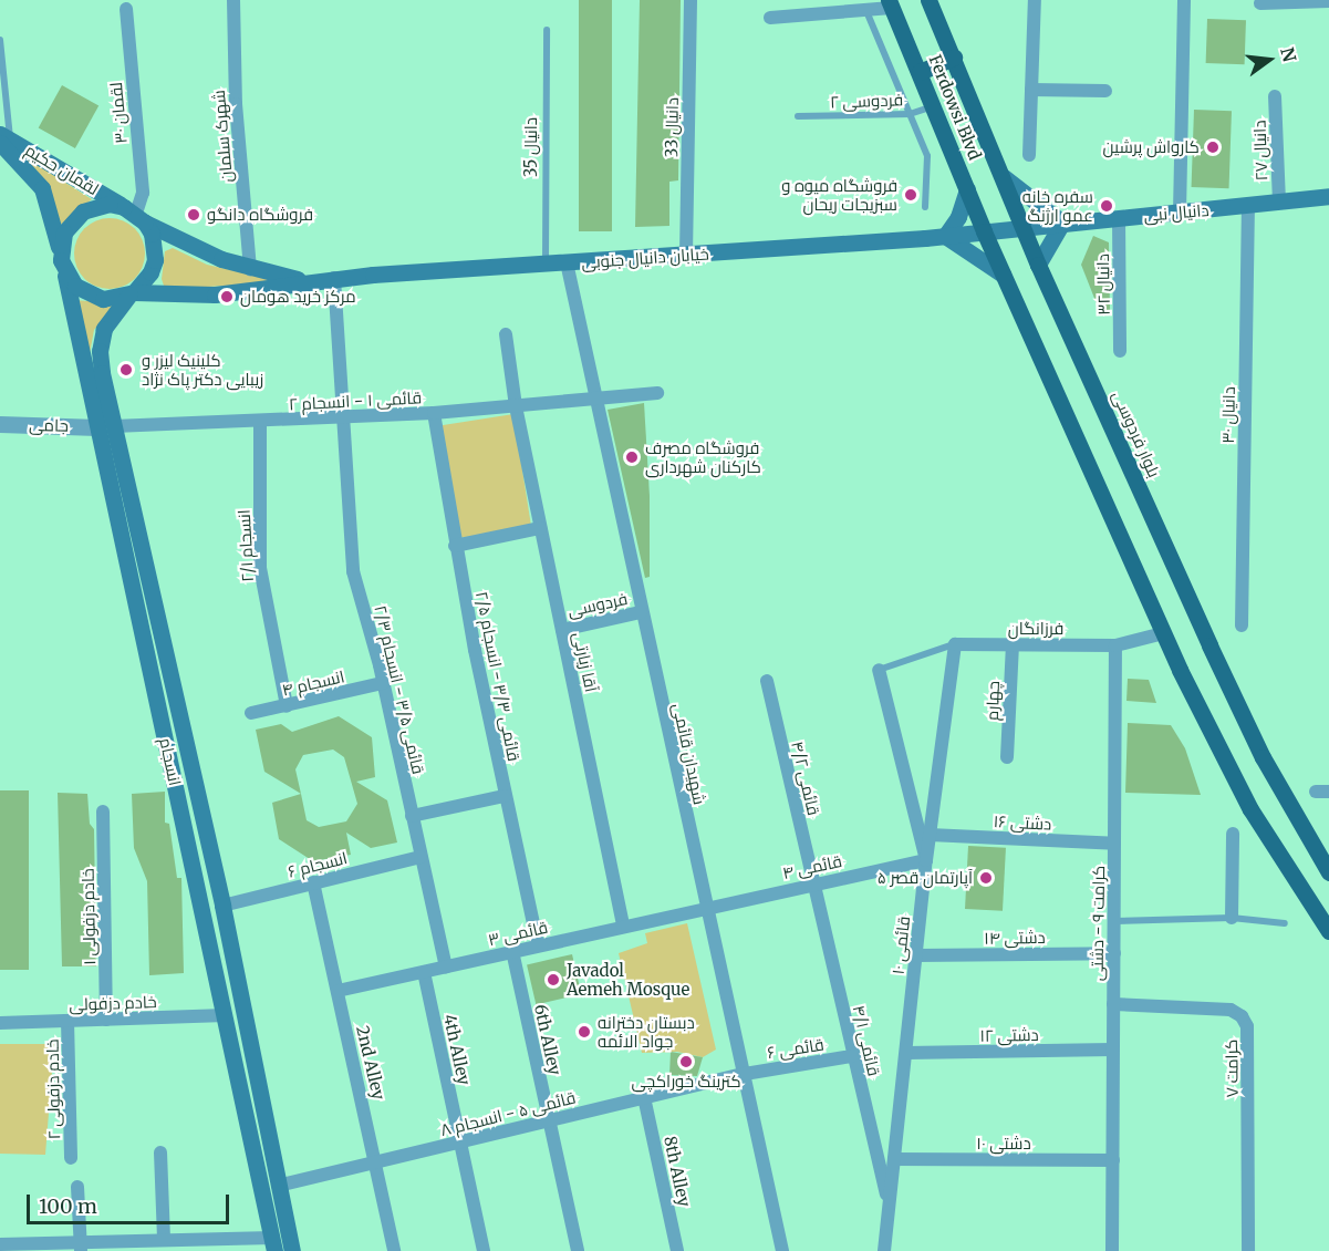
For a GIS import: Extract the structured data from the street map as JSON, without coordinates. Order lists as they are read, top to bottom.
{
  "streets": {
    "main road": [
      "Ferdowsi Blvd",
      "لقمان حکیم",
      "دانیال نبی",
      "خیابان دانیال جنوبی",
      "بلوار فردوسی",
      "انسجام"
    ],
    "street": [
      "لقمان ۳۰",
      "دانیال 33",
      "شهرک سلمان",
      "دانیال ۲۷",
      "دانیال ۳۲",
      "قائمی ۱ - انسجام ۲",
      "دانیال ۳۰",
      "جامی",
      "انسجام ۲/۱",
      "فردوسی",
      "فرزانگان",
      "آقا زیارتی",
      "قائمی ۳/۳ - انسجام ۲/۵",
      "انسجام ۴",
      "قائمی ۳/۵ - انسجام ۲/۳",
      "چهارم",
      "شهیدان قائمی",
      "قائمی ۴/۲",
      "دشتی ۱۶",
      "انسجام ۶",
      "قائمی ۴",
      "خادم دزفولی ۱",
      "کرامت ۹ - دشتی",
      "قائمی ۳",
      "دشتی ۱۴",
      "قائمی ۱۰",
      "خادم دزفولی",
      "دشتی ۱۲",
      "6th Alley",
      "قائمی ۴/۱",
      "قائمی ۶",
      "4th Alley",
      "2nd Alley",
      "کرامت ۷",
      "خادم دزفولی ۲",
      "قائمی ۵ - انسجام ۸",
      "دشتی ۱۰",
      "8th Alley"
    ],
    "lane": ["فردوسی ۲", "دانیال 35"]
  },
  "crossings": [
    ["فردوسی ۲", "Ferdowsi Blvd"],
    ["Ferdowsi Blvd", "دانیال نبی"],
    ["Ferdowsi Blvd", "خیابان دانیال جنوبی"],
    ["لقمان ۳۰", "لقمان حکیم"],
    ["لقمان ۳۰", "خیابان دانیال جنوبی"],
    ["لقمان ۳۰", "انسجام"],
    ["دانیال 33", "خیابان دانیال جنوبی"],
    ["شهرک سلمان", "خیابان دانیال جنوبی"],
    ["دانیال 35", "خیابان دانیال جنوبی"],
    ["دانیال ۲۷", "دانیال نبی"],
    ["لقمان حکیم", "خیابان دانیال جنوبی"],
    ["لقمان حکیم", "انسجام"],
    ["دانیال نبی", "خیابان دانیال جنوبی"],
    ["دانیال نبی", "دانیال ۳۲"],
    ["دانیال نبی", "دانیال ۳۰"],
    ["دانیال نبی", "بلوار فردوسی"],
    ["خیابان دانیال جنوبی", "قائمی ۳/۵ - انسجام ۲/۳"],
    ["خیابان دانیال جنوبی", "شهیدان قائمی"],
    ["خیابان دانیال جنوبی", "انسجام"],
    ["قائمی ۱ - انسجام ۲", "انسجام ۲/۱"],
    ["قائمی ۱ - انسجام ۲", "آقا زیارتی"],
    ["قائمی ۱ - انسجام ۲", "قائمی ۳/۳ - انسجام ۲/۵"],
    ["قائمی ۱ - انسجام ۲", "قائمی ۳/۵ - انسجام ۲/۳"],
    ["قائمی ۱ - انسجام ۲", "شهیدان قائمی"],
    ["قائمی ۱ - انسجام ۲", "انسجام"],
    ["جامی", "انسجام"],
    ["انسجام ۲/۱", "انسجام ۴"],
    ["فردوسی", "آقا زیارتی"],
    ["فردوسی", "شهیدان قائمی"],
    ["فرزانگان", "چهارم"],
    ["فرزانگان", "کرامت ۹ - دشتی"],
    ["فرزانگان", "قائمی ۱۰"],
    ["آقا زیارتی", "قائمی ۳"],
    ["قائمی ۳/۳ - انسجام ۲/۵", "قائمی ۳"],
    ["انسجام ۴", "قائمی ۳/۵ - انسجام ۲/۳"],
    ["قائمی ۳/۵ - انسجام ۲/۳", "انسجام ۶"],
    ["قائمی ۳/۵ - انسجام ۲/۳", "قائمی ۳"],
    ["شهیدان قائمی", "قائمی ۴"],
    ["شهیدان قائمی", "قائمی ۳"],
    ["شهیدان قائمی", "قائمی ۶"],
    ["شهیدان قائمی", "قائمی ۵ - انسجام ۸"],
    ["انسجام", "انسجام ۶"],
    ["انسجام", "خادم دزفولی"],
    ["انسجام", "قائمی ۵ - انسجام ۸"],
    ["قائمی ۴/۲", "قائمی ۴"],
    ["قائمی ۴/۲", "قائمی ۴/۱"],
    ["دشتی ۱۶", "کرامت ۹ - دشتی"],
    ["دشتی ۱۶", "قائمی ۱۰"],
    ["انسجام ۶", "2nd Alley"],
    ["قائمی ۴", "قائمی ۳"],
    ["قائمی ۴", "قائمی ۱۰"],
    ["قائمی ۴", "قائمی ۴/۱"],
    ["خادم دزفولی ۱", "خادم دزفولی"],
    ["کرامت ۹ - دشتی", "دشتی ۱۴"],
    ["کرامت ۹ - دشتی", "دشتی ۱۲"],
    ["کرامت ۹ - دشتی", "کرامت ۷"],
    ["کرامت ۹ - دشتی", "دشتی ۱۰"],
    ["قائمی ۳", "6th Alley"],
    ["قائمی ۳", "4th Alley"],
    ["قائمی ۳", "2nd Alley"],
    ["دشتی ۱۴", "قائمی ۱۰"],
    ["قائمی ۱۰", "دشتی ۱۲"],
    ["قائمی ۱۰", "قائمی ۴/۱"],
    ["قائمی ۱۰", "دشتی ۱۰"],
    ["خادم دزفولی", "خادم دزفولی ۲"],
    ["6th Alley", "قائمی ۵ - انسجام ۸"],
    ["قائمی ۴/۱", "قائمی ۶"],
    ["قائمی ۶", "قائمی ۵ - انسجام ۸"],
    ["4th Alley", "قائمی ۵ - انسجام ۸"],
    ["2nd Alley", "قائمی ۵ - انسجام ۸"],
    ["قائمی ۵ - انسجام ۸", "8th Alley"]
  ],
  "places": [
    "کارواش پرشین",
    "فروشگاه میوه و سبزیجات ریحان",
    "سفره خانه عمو ارژنگ",
    "فروشگاه دانگو",
    "مرکز خرید هومان",
    "کلینیک لیزر و زیبایی دکتر پاک نژاد",
    "فروشگاه مصرف کارکنان شهرداری",
    "آپارتمان قصر ۵",
    "Javadol Aemeh Mosque",
    "دبستان دخترانه جواد الائمه",
    "کترینگ خوراکچی"
  ],
  "scale_bar": "100 m",
  "north": "right"
}
